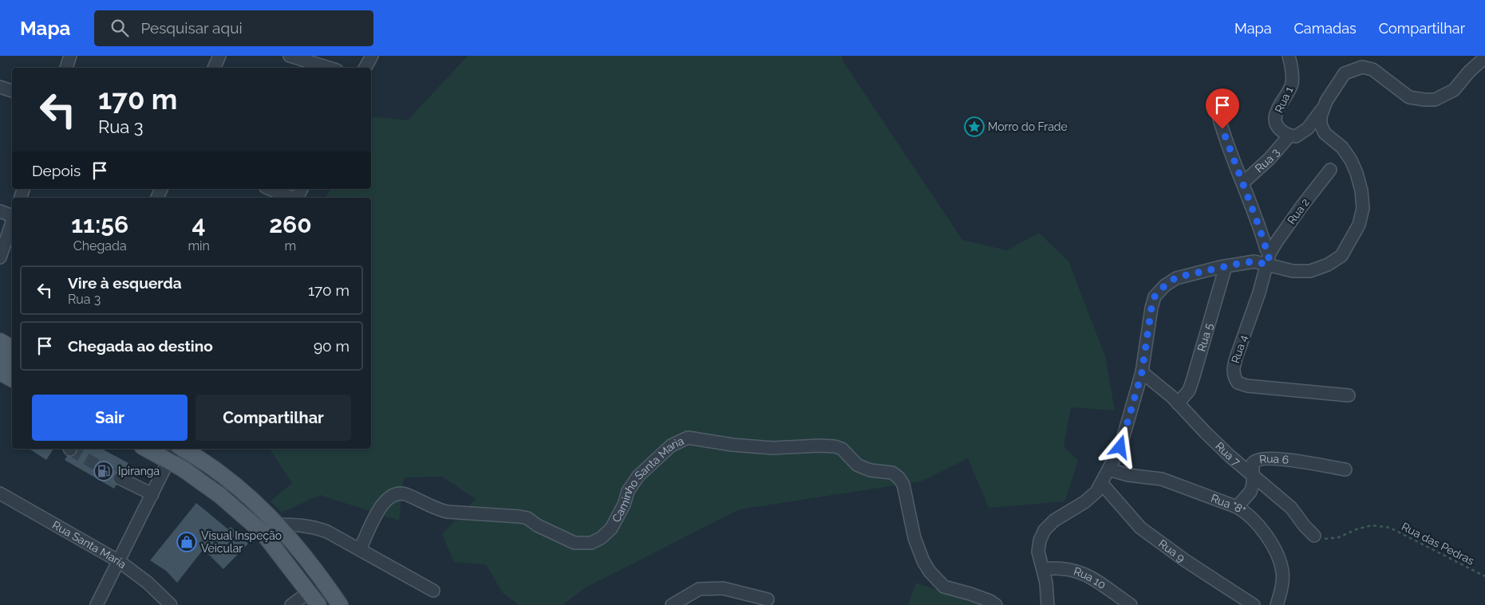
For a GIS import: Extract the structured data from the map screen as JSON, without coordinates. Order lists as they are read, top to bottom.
{
  "streets": {
    "street": [
      "Rua 1",
      "Rua 3",
      "Rua 2",
      "Rua 5",
      "Rua 4",
      "Rua 7",
      "Rua 6",
      "Caminho Santa Maria",
      "Rua \"8\"",
      "Rua Santa Maria",
      "Rua 9",
      "Rua 10"
    ],
    "path": ["Rua das Pedras"]
  },
  "crossings": [
    ["Rua 1", "Rua 3"],
    ["Rua 3", "Rua 2"],
    ["Rua 3", "Rua 4"],
    ["Rua 2", "Rua 4"],
    ["Rua 5", "Rua 7"],
    ["Rua 7", "Rua 6"],
    ["Rua 7", "Rua das Pedras"],
    ["Rua 6", "Rua \"8\""]
  ],
  "places": {
    "place": ["Morro do Frade"],
    "fuel station": ["Ipiranga"],
    "shop": ["Visual Inspeção Veicular"]
  },
  "page": {
    "header": "Mapa",
    "search": "Pesquisar aqui",
    "nav": ["Mapa", "Camadas", "Compartilhar"],
    "turn": ["170 m", "Rua 3"],
    "then": "Depois",
    "eta": [
      "11:56",
      "Chegada",
      "4",
      "min",
      "260",
      "m"
    ],
    "list": [
      {
        "name": "Vire à esquerda",
        "note": "Rua 3",
        "value": "170 m"
      },
      {
        "name": "Chegada ao destino",
        "value": "90 m"
      }
    ],
    "buttons": ["Sair", "Compartilhar"]
  }
}
